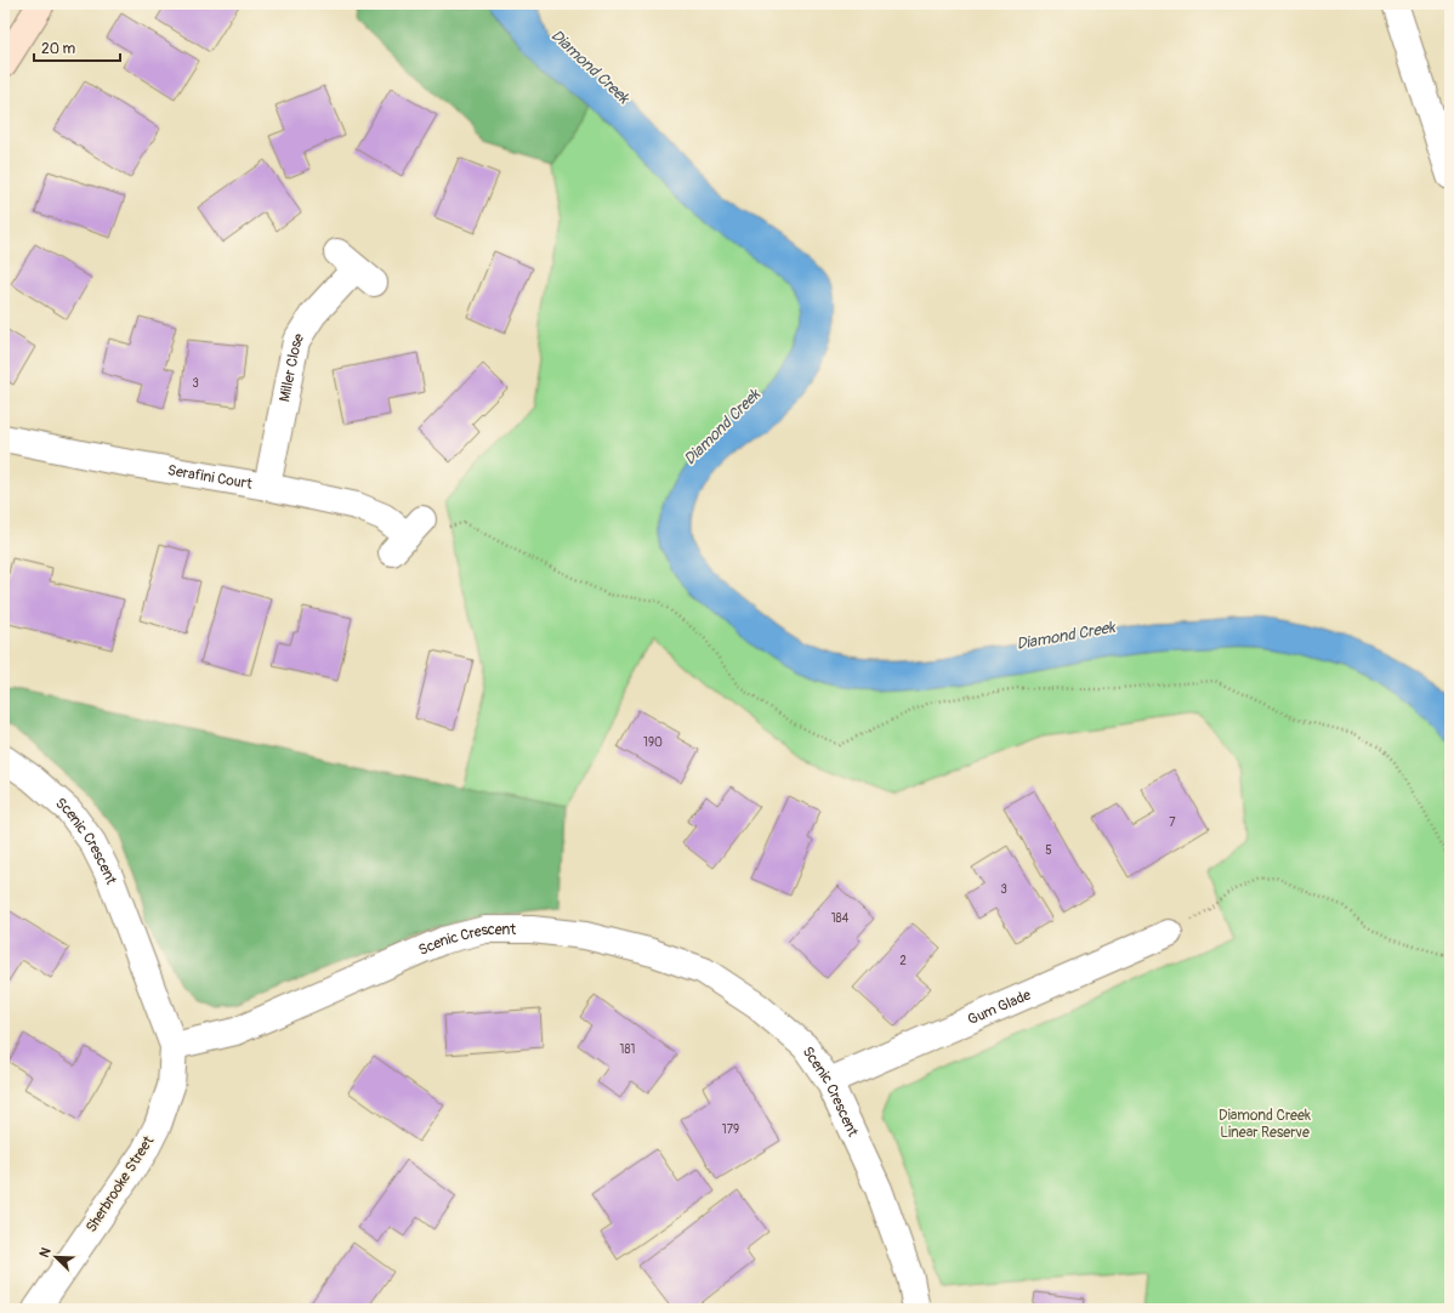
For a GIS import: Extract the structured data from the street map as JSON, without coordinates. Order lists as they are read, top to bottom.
{
  "streets": {
    "street": [
      "Miller Close",
      "Serafini Court",
      "Scenic Crescent",
      "Gum Glade",
      "Sherbrooke Street"
    ]
  },
  "crossings": [
    ["Miller Close", "Serafini Court"],
    ["Scenic Crescent", "Gum Glade"],
    ["Scenic Crescent", "Sherbrooke Street"]
  ],
  "water": ["Diamond Creek"],
  "parks": ["Diamond Creek Linear Reserve"],
  "house_numbers": [
    "3",
    "190",
    "7",
    "5",
    "3",
    "184",
    "2",
    "181",
    "179"
  ],
  "scale_bar": "20 m",
  "north": "top left"
}
